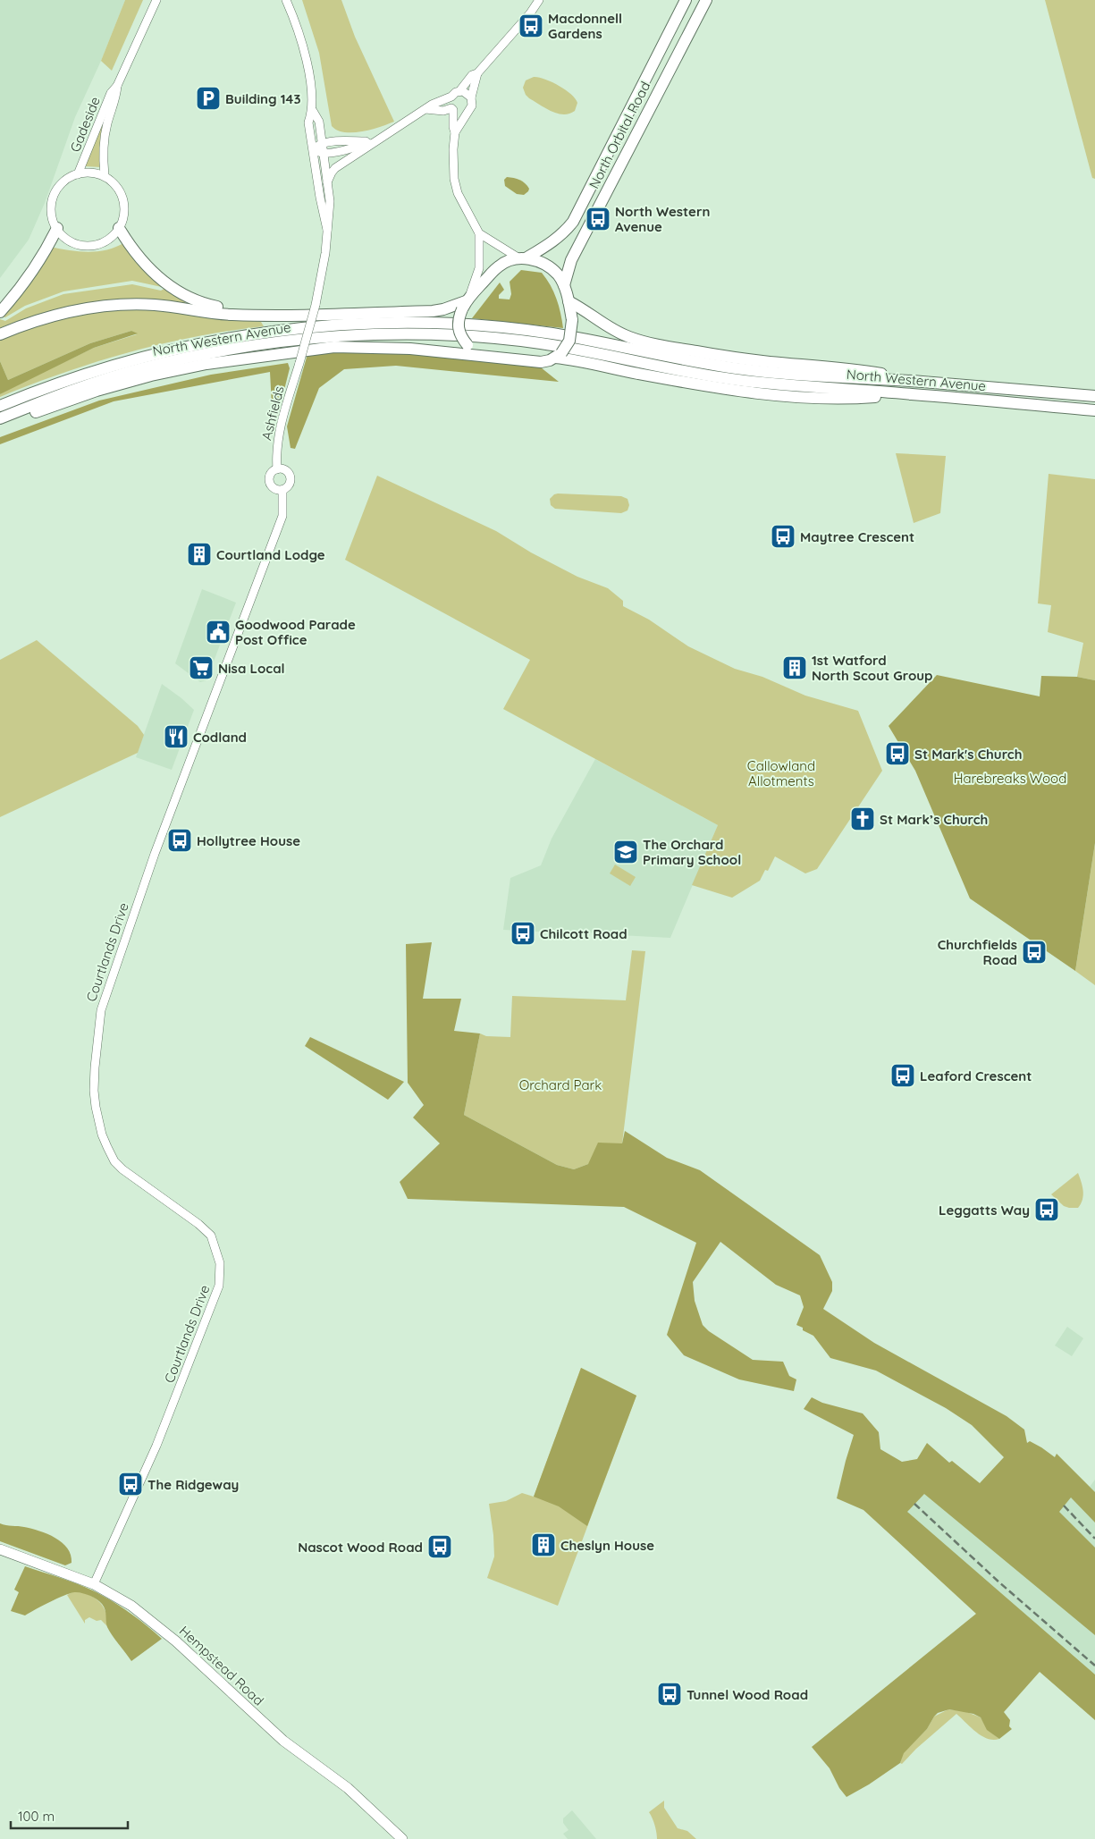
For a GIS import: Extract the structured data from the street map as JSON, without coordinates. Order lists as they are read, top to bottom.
{
  "streets": {
    "highway": ["North Orbital Road", "North Western Avenue"],
    "main road": ["Hempstead Road"],
    "street": ["Gadeside", "Ashfields", "Courtlands Drive"]
  },
  "crossings": [
    ["Ashfields", "Courtlands Drive"],
    ["Courtlands Drive", "Hempstead Road"]
  ],
  "parks": ["Callowland Allotments", "Harebreaks Wood", "Orchard Park"],
  "places": {
    "bus stop": [
      "Macdonnell Gardens",
      "North Western Avenue",
      "Maytree Crescent",
      "St Mark's Church",
      "Hollytree House",
      "Chilcott Road",
      "Churchfields Road",
      "Leaford Crescent",
      "Leggatts Way",
      "The Ridgeway",
      "Nascot Wood Road",
      "Tunnel Wood Road"
    ],
    "parking": ["Building 143"],
    "building": ["Courtland Lodge", "1st Watford North Scout Group", "Cheslyn House"],
    "public building": ["Goodwood Parade Post Office"],
    "supermarket": ["Nisa Local"],
    "restaurant": ["Codland"],
    "church": ["St Mark’s Church"],
    "school or university": ["The Orchard Primary School"]
  },
  "scale_bar": "100 m"
}
